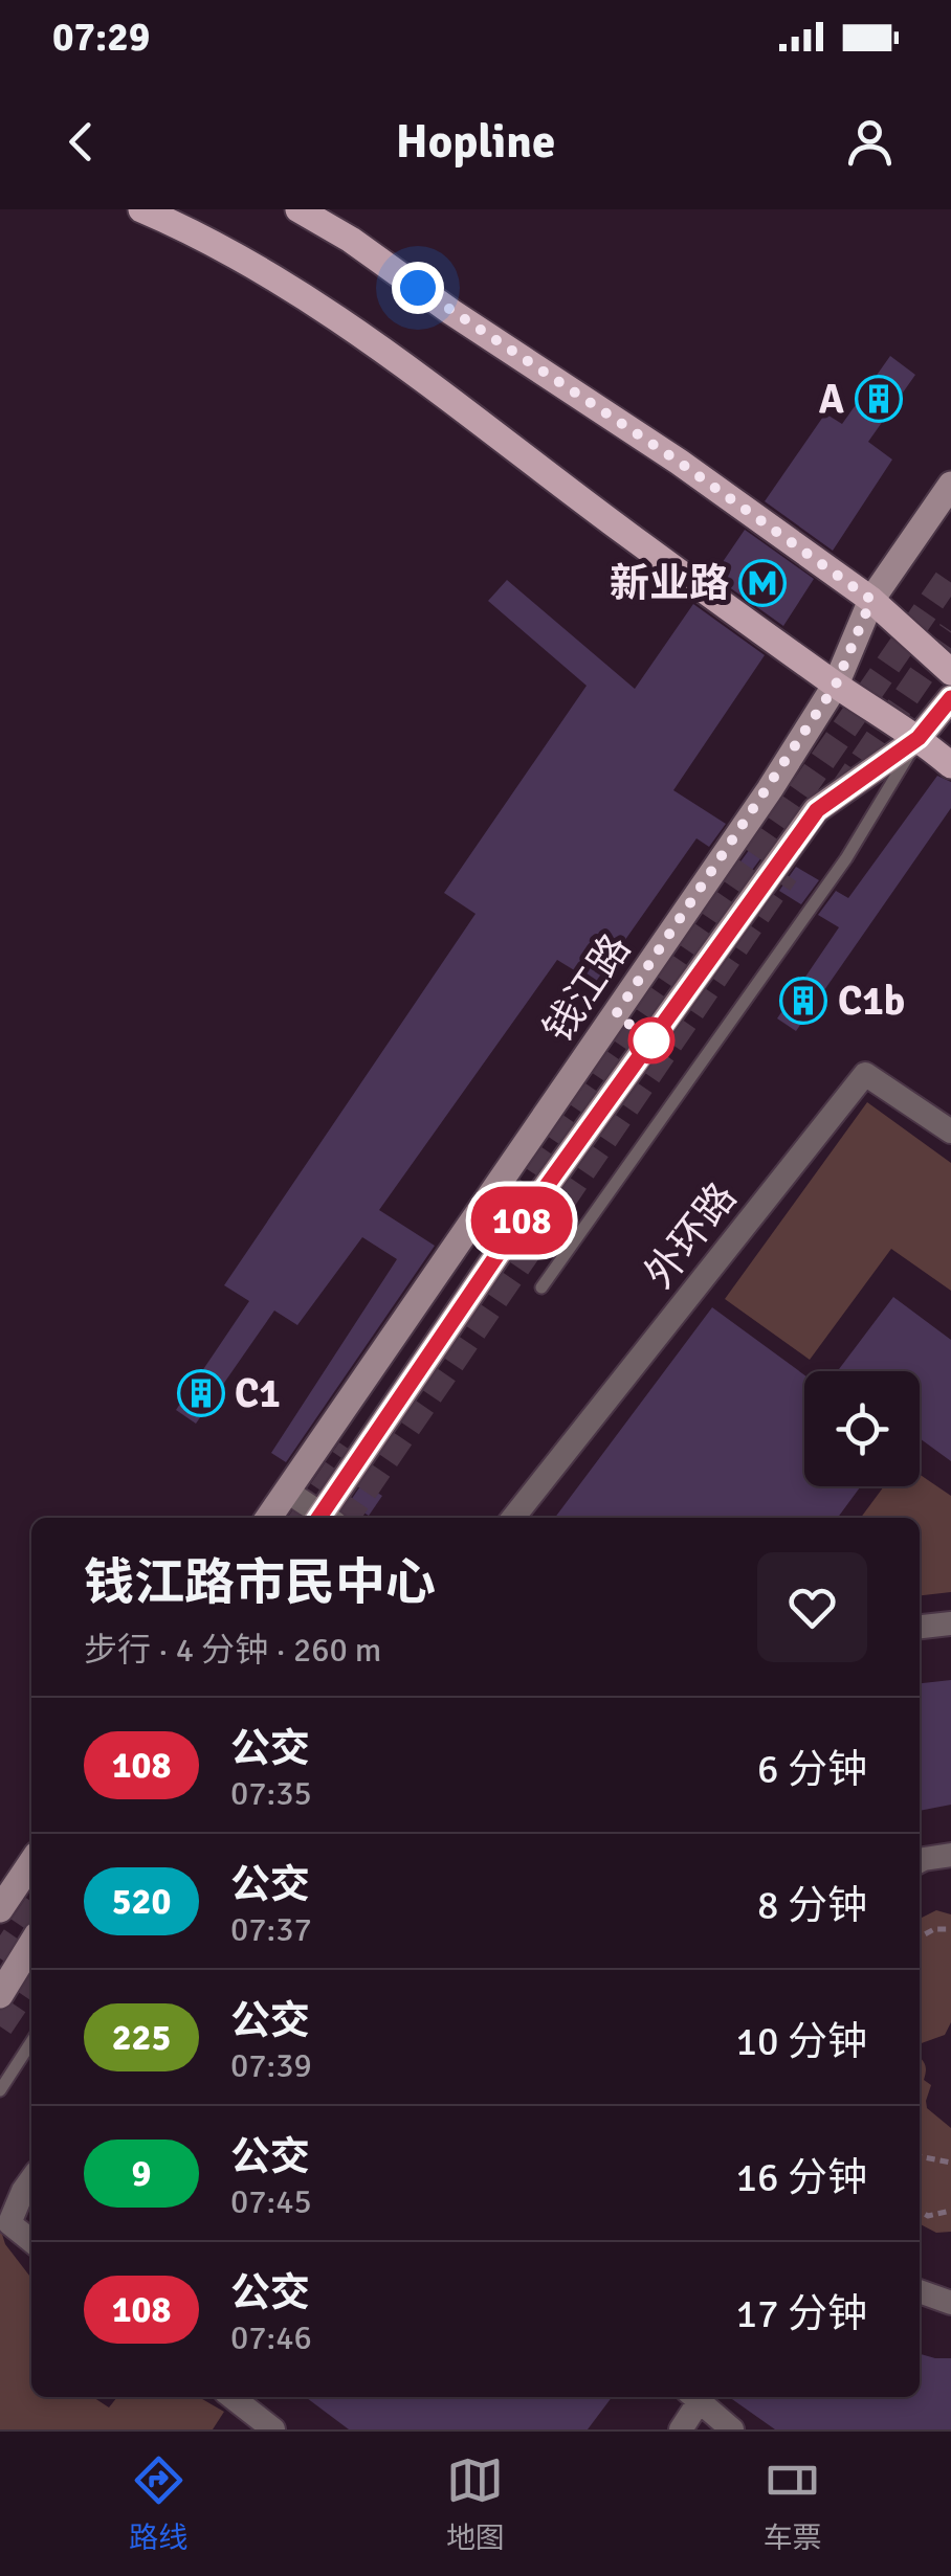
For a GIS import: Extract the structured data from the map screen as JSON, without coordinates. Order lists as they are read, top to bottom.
{
  "streets": {
    "main road": ["钱江路"],
    "street": ["外环路"]
  },
  "places": {
    "building": ["A", "C1b", "C1"],
    "metro station": ["新业路"]
  },
  "lines": ["bus line 108"],
  "page": {
    "status": "07:29",
    "header": "Hopline",
    "on_map": "108",
    "heading": ["钱江路市民中心", "步行 · 4 分钟 · 260 m"],
    "list": [
      {
        "mark": "108",
        "name": "公交",
        "note": "07:35",
        "value": "6 分钟"
      },
      {
        "mark": "520",
        "name": "公交",
        "note": "07:37",
        "value": "8 分钟"
      },
      {
        "mark": "225",
        "name": "公交",
        "note": "07:39",
        "value": "10 分钟"
      },
      {
        "mark": "9",
        "name": "公交",
        "note": "07:45",
        "value": "16 分钟"
      },
      {
        "mark": "108",
        "name": "公交",
        "note": "07:46",
        "value": "17 分钟"
      }
    ],
    "tabs": ["路线", "地图", "车票"]
  }
}
